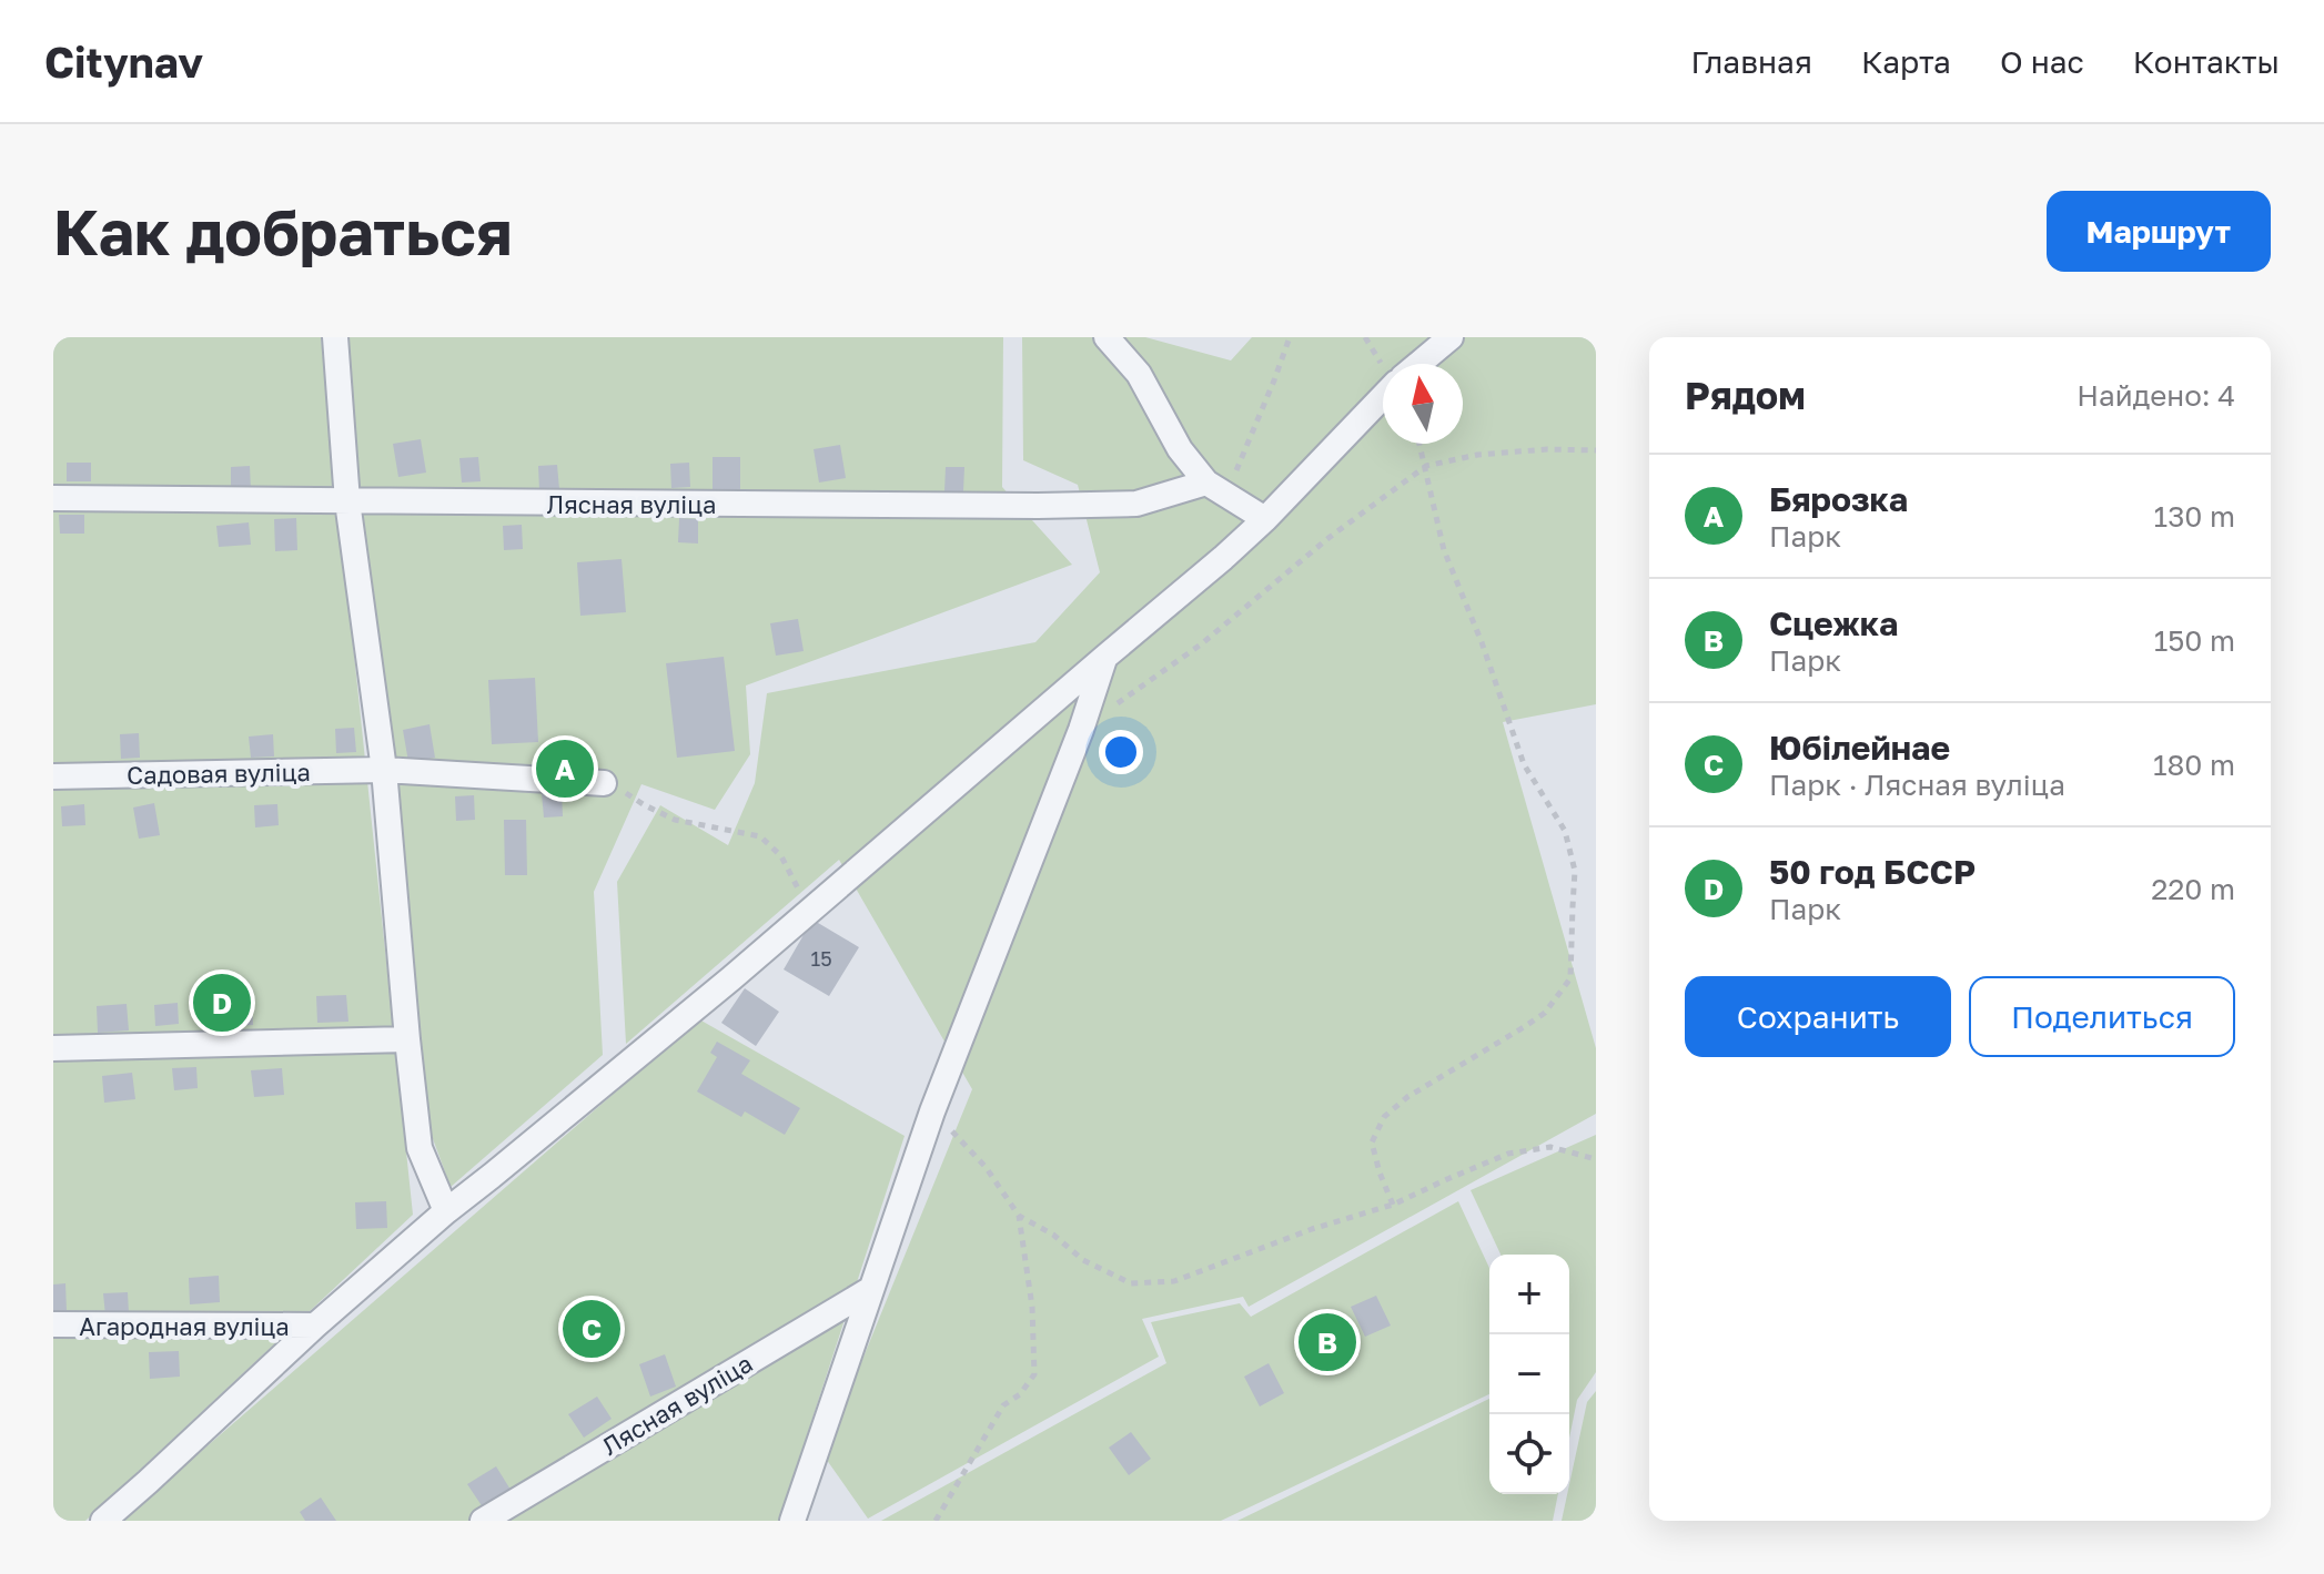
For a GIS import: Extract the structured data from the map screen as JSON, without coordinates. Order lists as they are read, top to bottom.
{
  "streets": {
    "street": ["Лясная вуліца", "Садовая вуліца", "Агародная вуліца"]
  },
  "house_numbers": ["15"],
  "north": "top",
  "page": {
    "header": "Citynav",
    "nav": [
      "Главная",
      "Карта",
      "О нас",
      "Контакты"
    ],
    "buttons": [
      "Маршрут",
      ["Сохранить", "Поделиться"]
    ],
    "title": "Как добраться",
    "heading": ["Рядом", "Найдено: 4"],
    "list": [
      {
        "mark": "A",
        "name": "Бярозка",
        "note": "Парк",
        "value": "130 m"
      },
      {
        "mark": "B",
        "name": "Сцежка",
        "note": "Парк",
        "value": "150 m"
      },
      {
        "mark": "C",
        "name": "Юбілейнае",
        "note": "Парк · Лясная вуліца",
        "value": "180 m"
      },
      {
        "mark": "D",
        "name": "50 год БССР",
        "note": "Парк",
        "value": "220 m"
      }
    ],
    "pins": [
      "A",
      "D",
      "C",
      "B"
    ],
    "map_buttons": ["+", "−"]
  }
}
